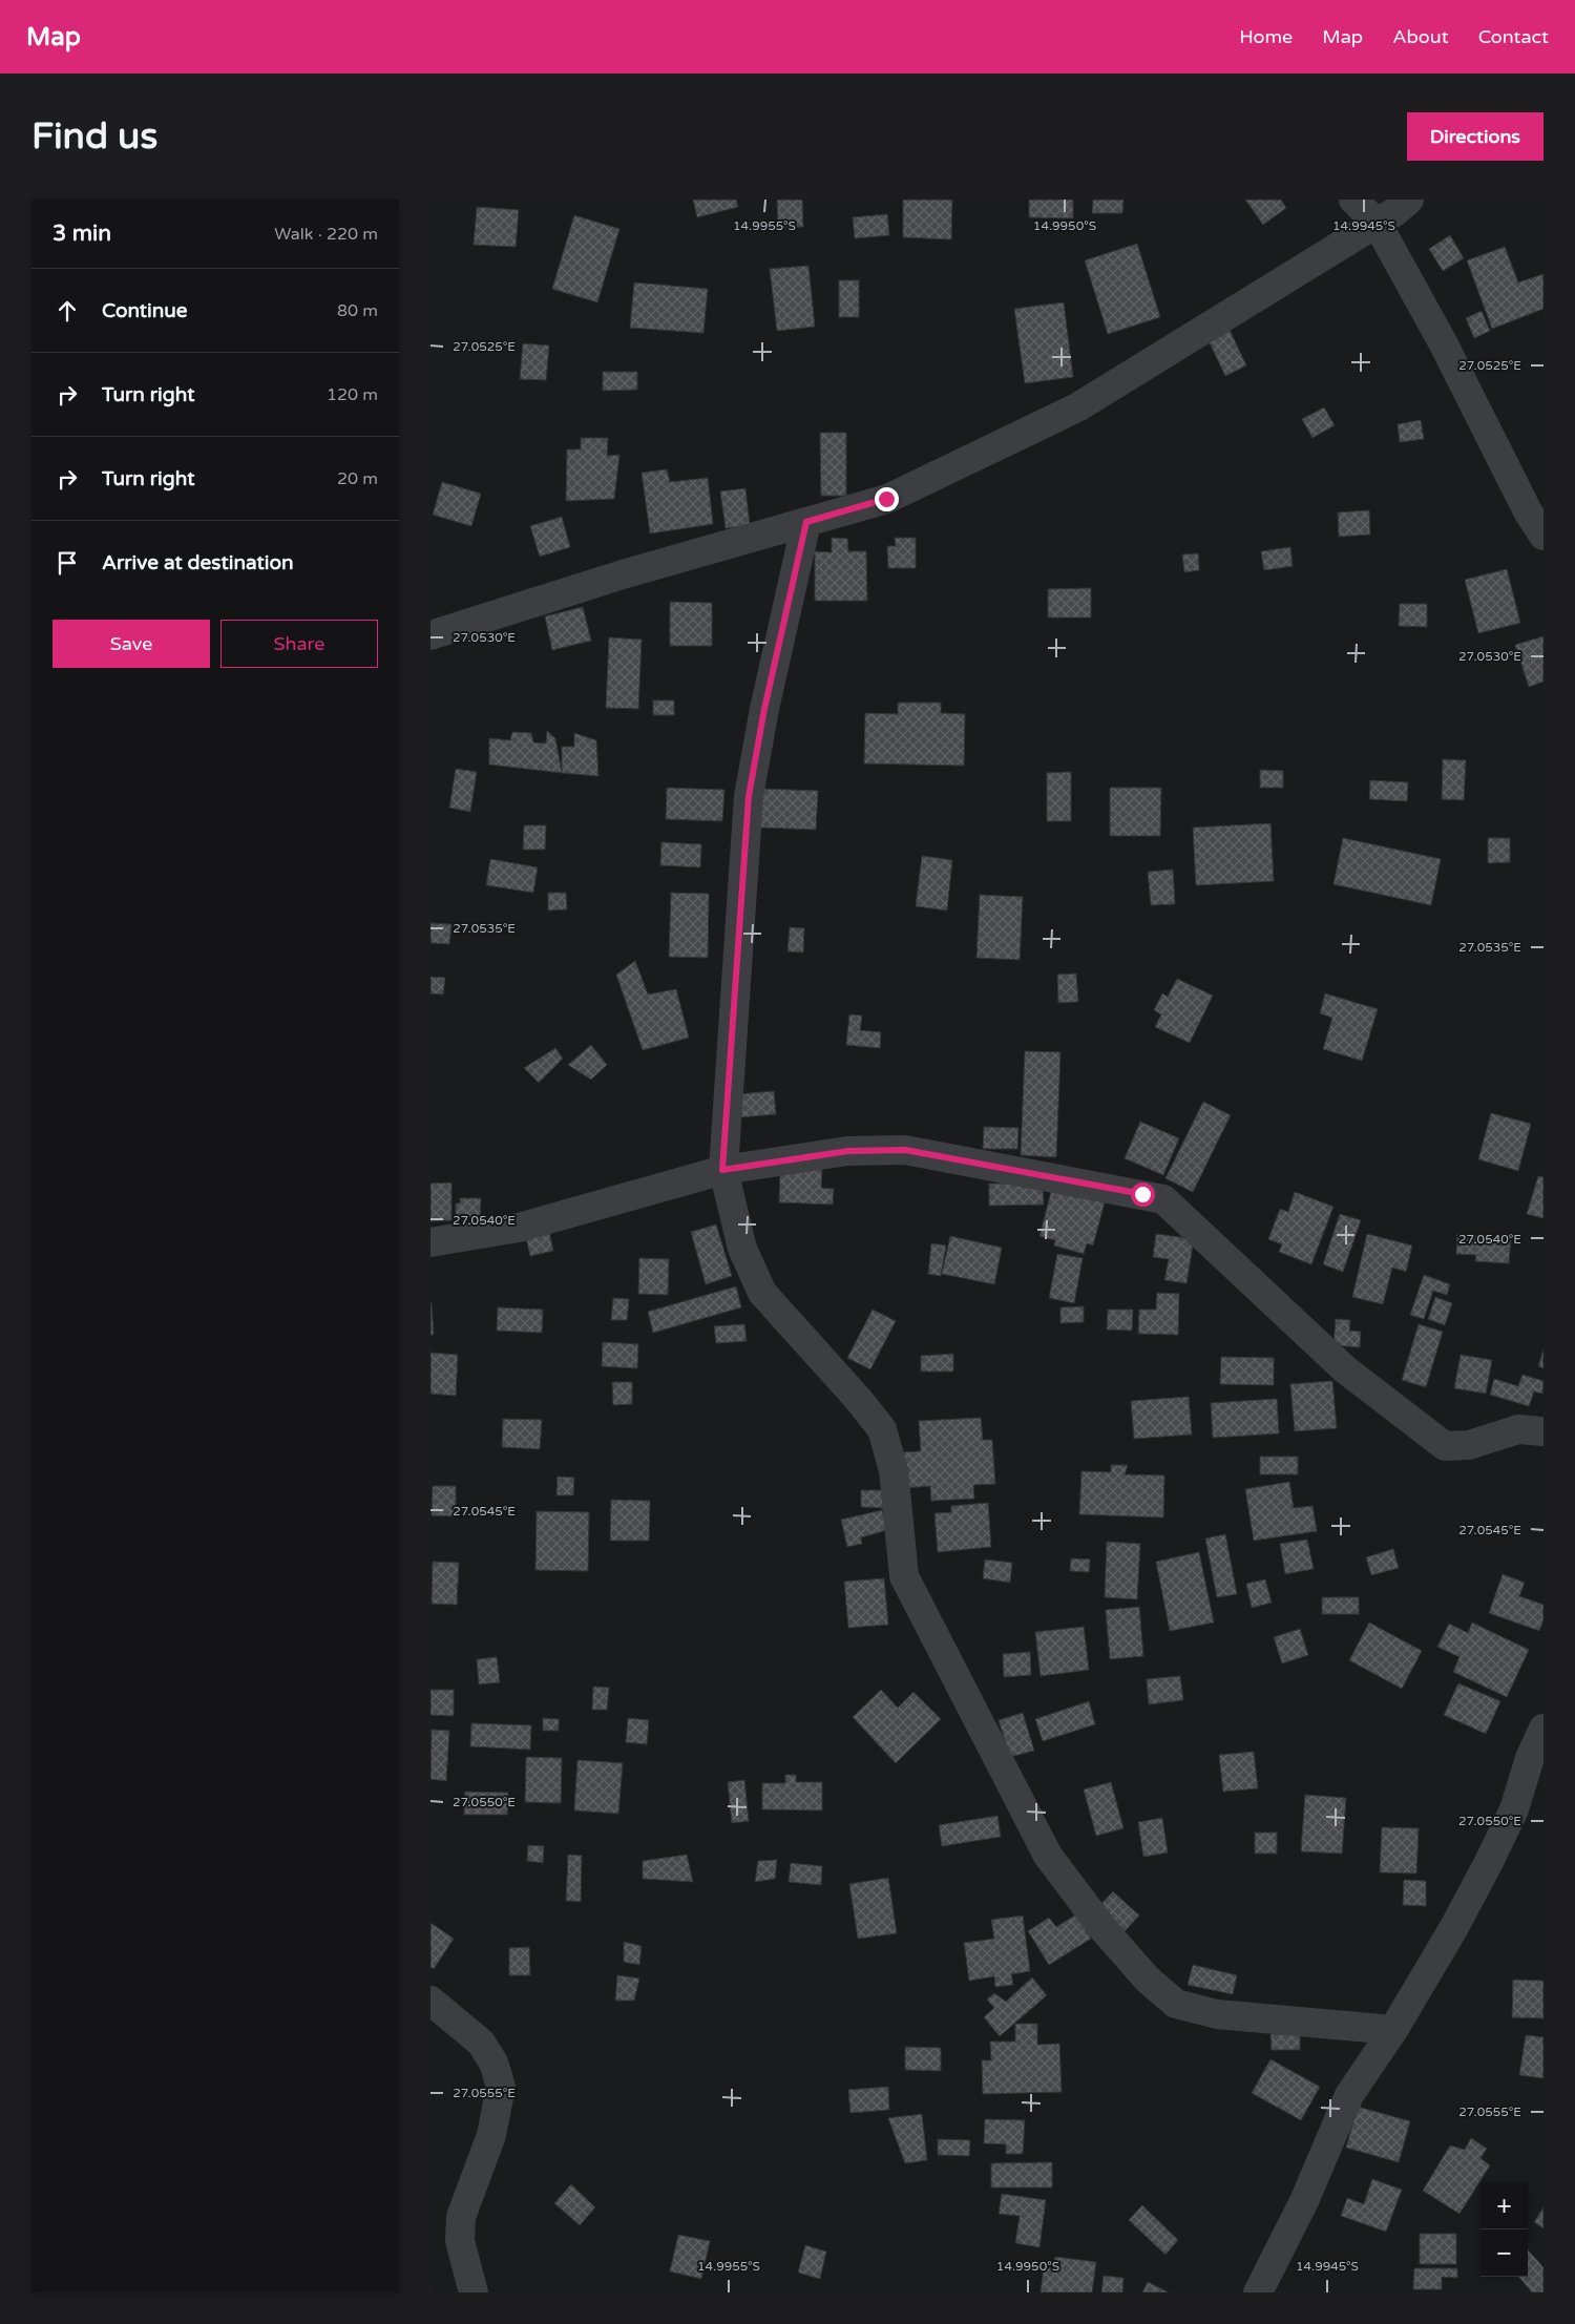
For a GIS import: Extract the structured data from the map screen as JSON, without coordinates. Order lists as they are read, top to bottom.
{
  "page": {
    "header": "Map",
    "nav": [
      "Home",
      "Map",
      "About",
      "Contact"
    ],
    "buttons": [
      "Directions",
      ["Save", "Share"]
    ],
    "title": "Find us",
    "heading": ["3 min", "Walk · 220 m"],
    "list": [
      ["Continue", "80 m"],
      ["Turn right", "120 m"],
      ["Turn right", "20 m"],
      "Arrive at destination"
    ],
    "map_buttons": ["+", "−"]
  },
  "coordinates": [
    "14.9955°S",
    "14.9950°S",
    "14.9945°S",
    "27.0525°E",
    "27.0530°E",
    "27.0535°E",
    "27.0540°E",
    "27.0545°E",
    "27.0550°E",
    "27.0555°E"
  ]
}
